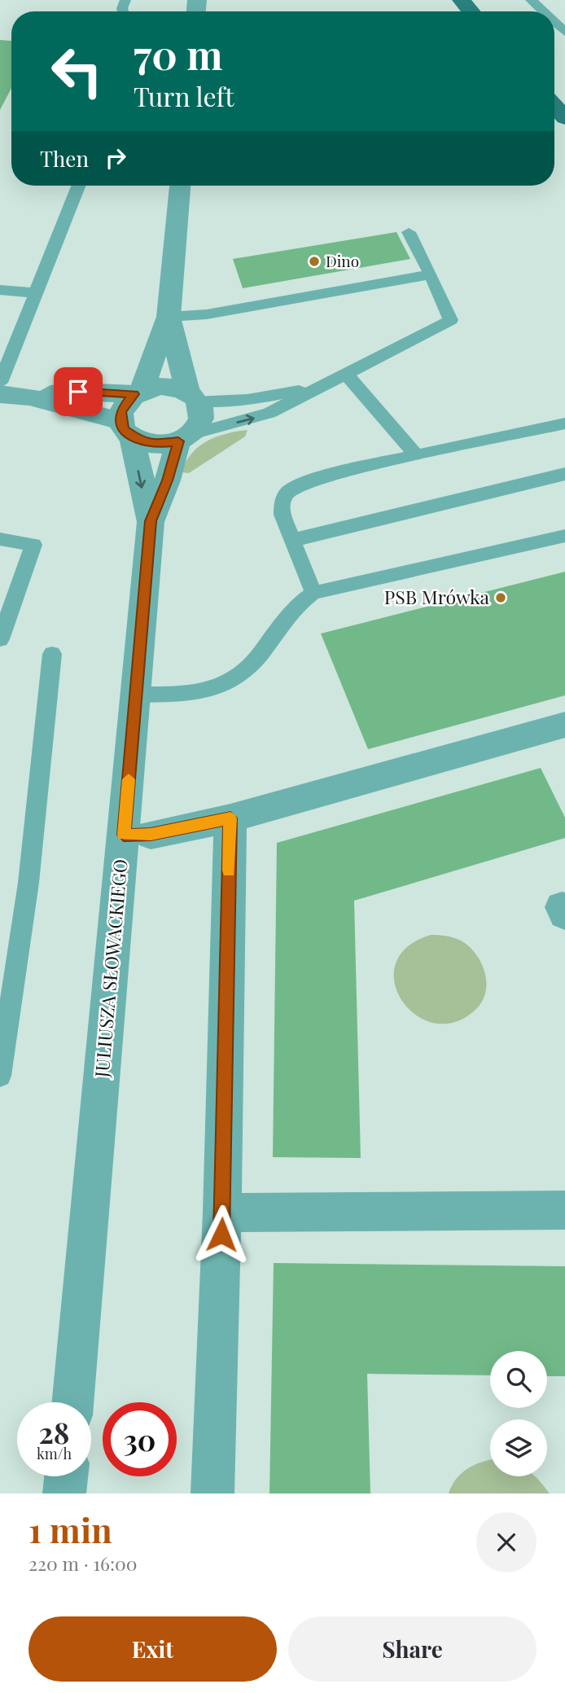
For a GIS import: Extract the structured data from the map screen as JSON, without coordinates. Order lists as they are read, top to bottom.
{
  "streets": {
    "street": ["JULIUSZA SŁOWACKIEGO"]
  },
  "places": ["Dino", "PSB Mrówka"],
  "page": {
    "turn": ["70 m", "Turn left"],
    "then": "Then",
    "speed": "28 km/h",
    "limit": "30",
    "heading": ["1 min", "220 m · 16:00"],
    "buttons": ["Exit", "Share"]
  }
}
